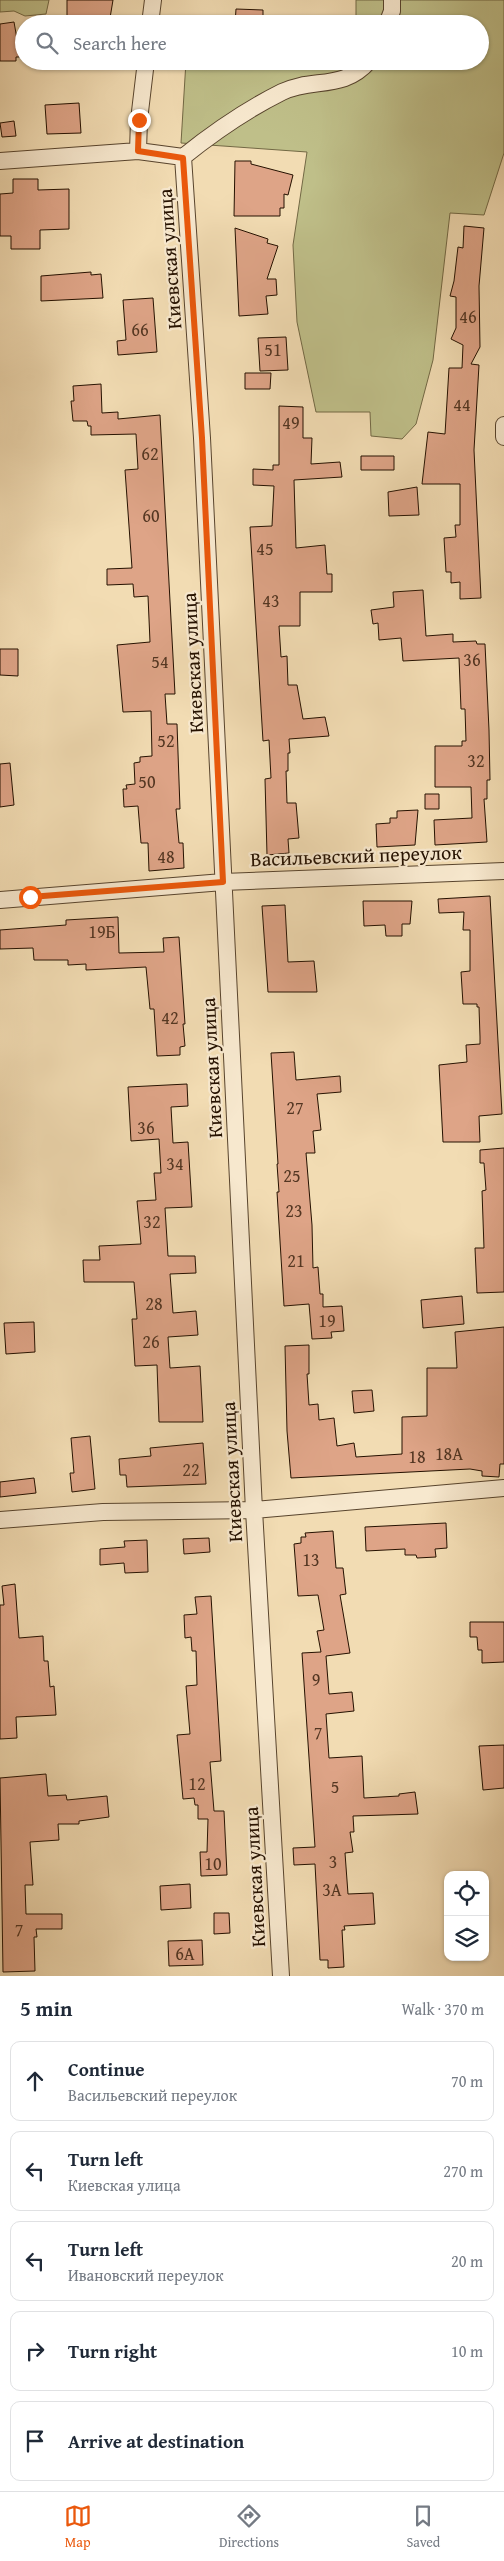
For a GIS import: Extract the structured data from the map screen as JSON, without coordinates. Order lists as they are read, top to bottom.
{
  "streets": {
    "street": ["Киевская улица", "Васильевский переулок"]
  },
  "crossings": [
    ["Киевская улица", "Васильевский переулок"]
  ],
  "house_numbers": [
    "46",
    "66",
    "51",
    "44",
    "49",
    "62",
    "60",
    "45",
    "43",
    "36",
    "54",
    "52",
    "32",
    "50",
    "48",
    "19Б",
    "42",
    "27",
    "36",
    "34",
    "25",
    "23",
    "32",
    "21",
    "28",
    "19",
    "26",
    "18А",
    "18",
    "22",
    "13",
    "9",
    "7",
    "12",
    "5",
    "3",
    "10",
    "3А",
    "7",
    "6А"
  ],
  "page": {
    "search": "Search here",
    "heading": ["5 min", "Walk · 370 m"],
    "list": [
      ["Continue", "Васильевский переулок", "70 m"],
      ["Turn left", "Киевская улица", "270 m"],
      ["Turn left", "Ивановский переулок", "20 m"],
      ["Turn right", "10 m"],
      "Arrive at destination"
    ],
    "nav": ["Map", "Directions", "Saved"]
  }
}
